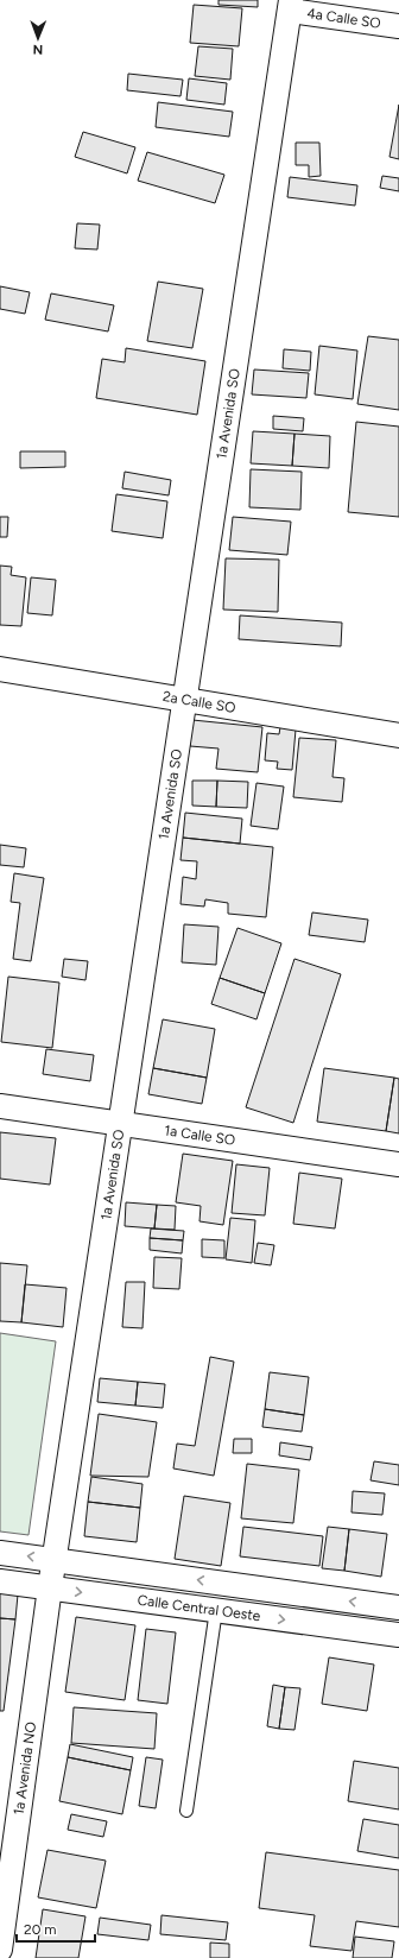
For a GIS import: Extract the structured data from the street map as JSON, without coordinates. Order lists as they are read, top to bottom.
{
  "streets": {
    "street": [
      "4a Calle SO",
      "1a Avenida SO",
      "2a Calle SO",
      "1a Calle SO",
      "Calle Central Oeste",
      "1a Avenida NO"
    ]
  },
  "crossings": [
    ["4a Calle SO", "1a Avenida SO"],
    ["1a Avenida SO", "2a Calle SO"],
    ["1a Avenida SO", "1a Calle SO"],
    ["1a Avenida SO", "Calle Central Oeste"],
    ["1a Avenida SO", "1a Avenida NO"],
    ["Calle Central Oeste", "1a Avenida NO"]
  ],
  "scale_bar": "20 m",
  "north": "bottom"
}
